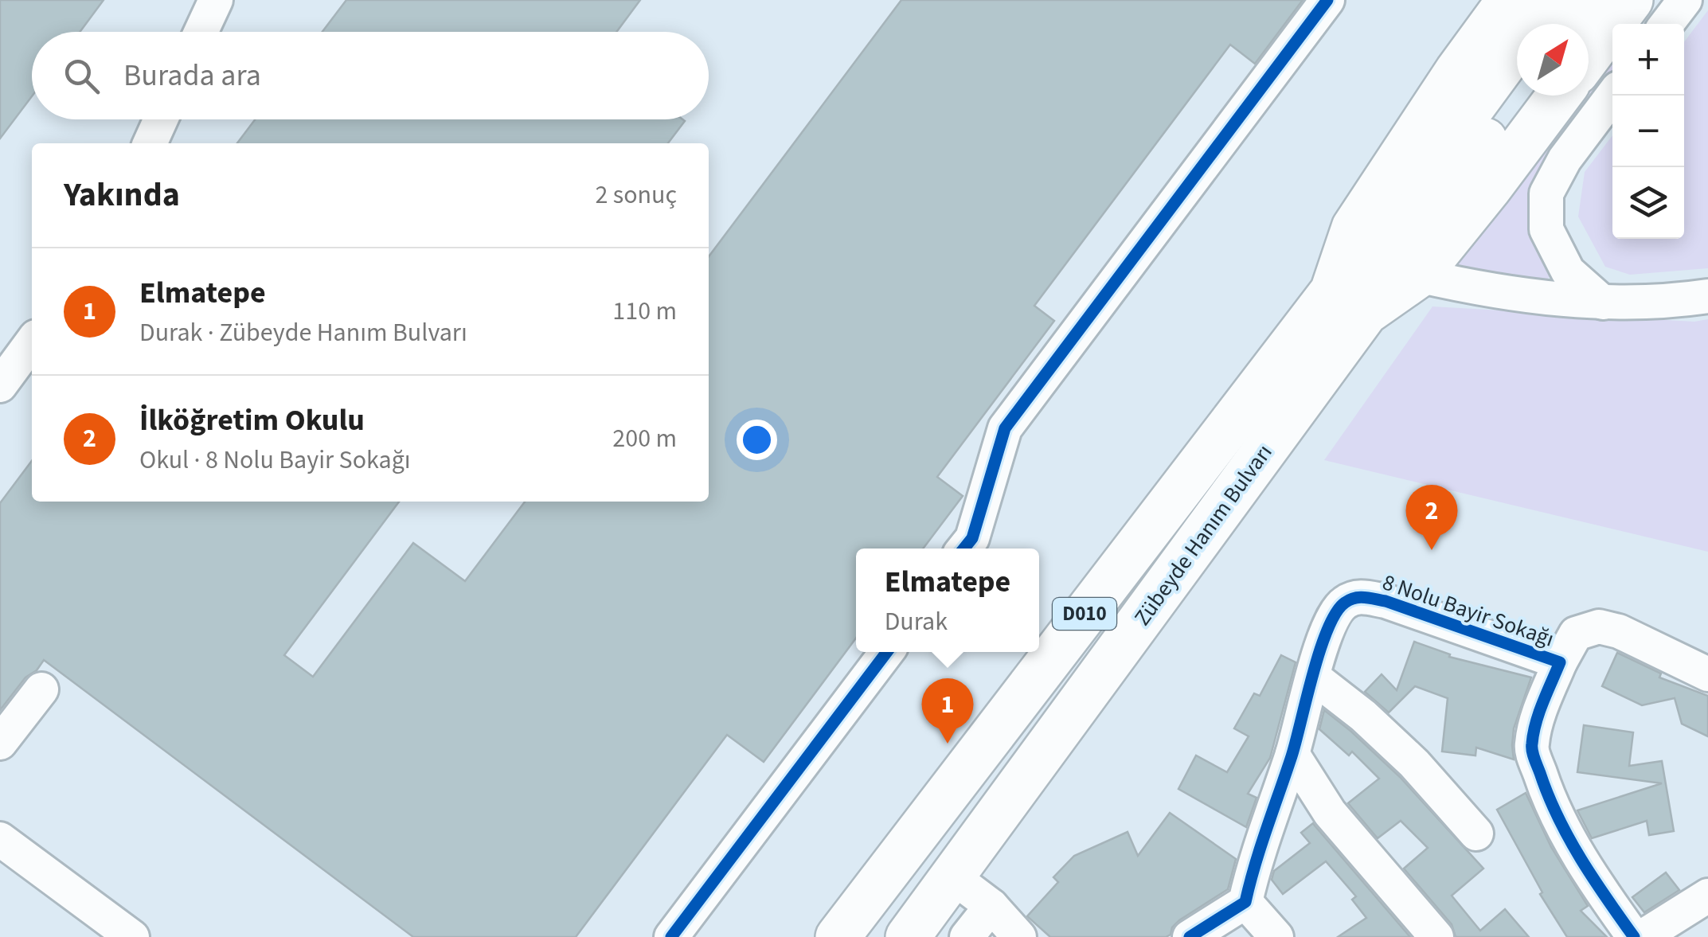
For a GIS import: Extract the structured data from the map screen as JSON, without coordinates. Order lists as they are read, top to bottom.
{
  "streets": {
    "main road": ["Zübeyde Hanım Bulvarı", "D010"],
    "street": ["8 Nolu Bayir Sokağı"]
  },
  "crossings": [
    ["Zübeyde Hanım Bulvarı", "D010"]
  ],
  "north": "top right",
  "page": {
    "map_buttons": ["+", "−"],
    "search": "Burada ara",
    "heading": ["Yakında", "2 sonuç"],
    "list": [
      {
        "mark": "1",
        "name": "Elmatepe",
        "note": "Durak · Zübeyde Hanım Bulvarı",
        "value": "110 m"
      },
      {
        "mark": "2",
        "name": "İlköğretim Okulu",
        "note": "Okul · 8 Nolu Bayir Sokağı",
        "value": "200 m"
      }
    ],
    "pins": ["2", "1"],
    "popup": ["Elmatepe", "Durak"]
  }
}
